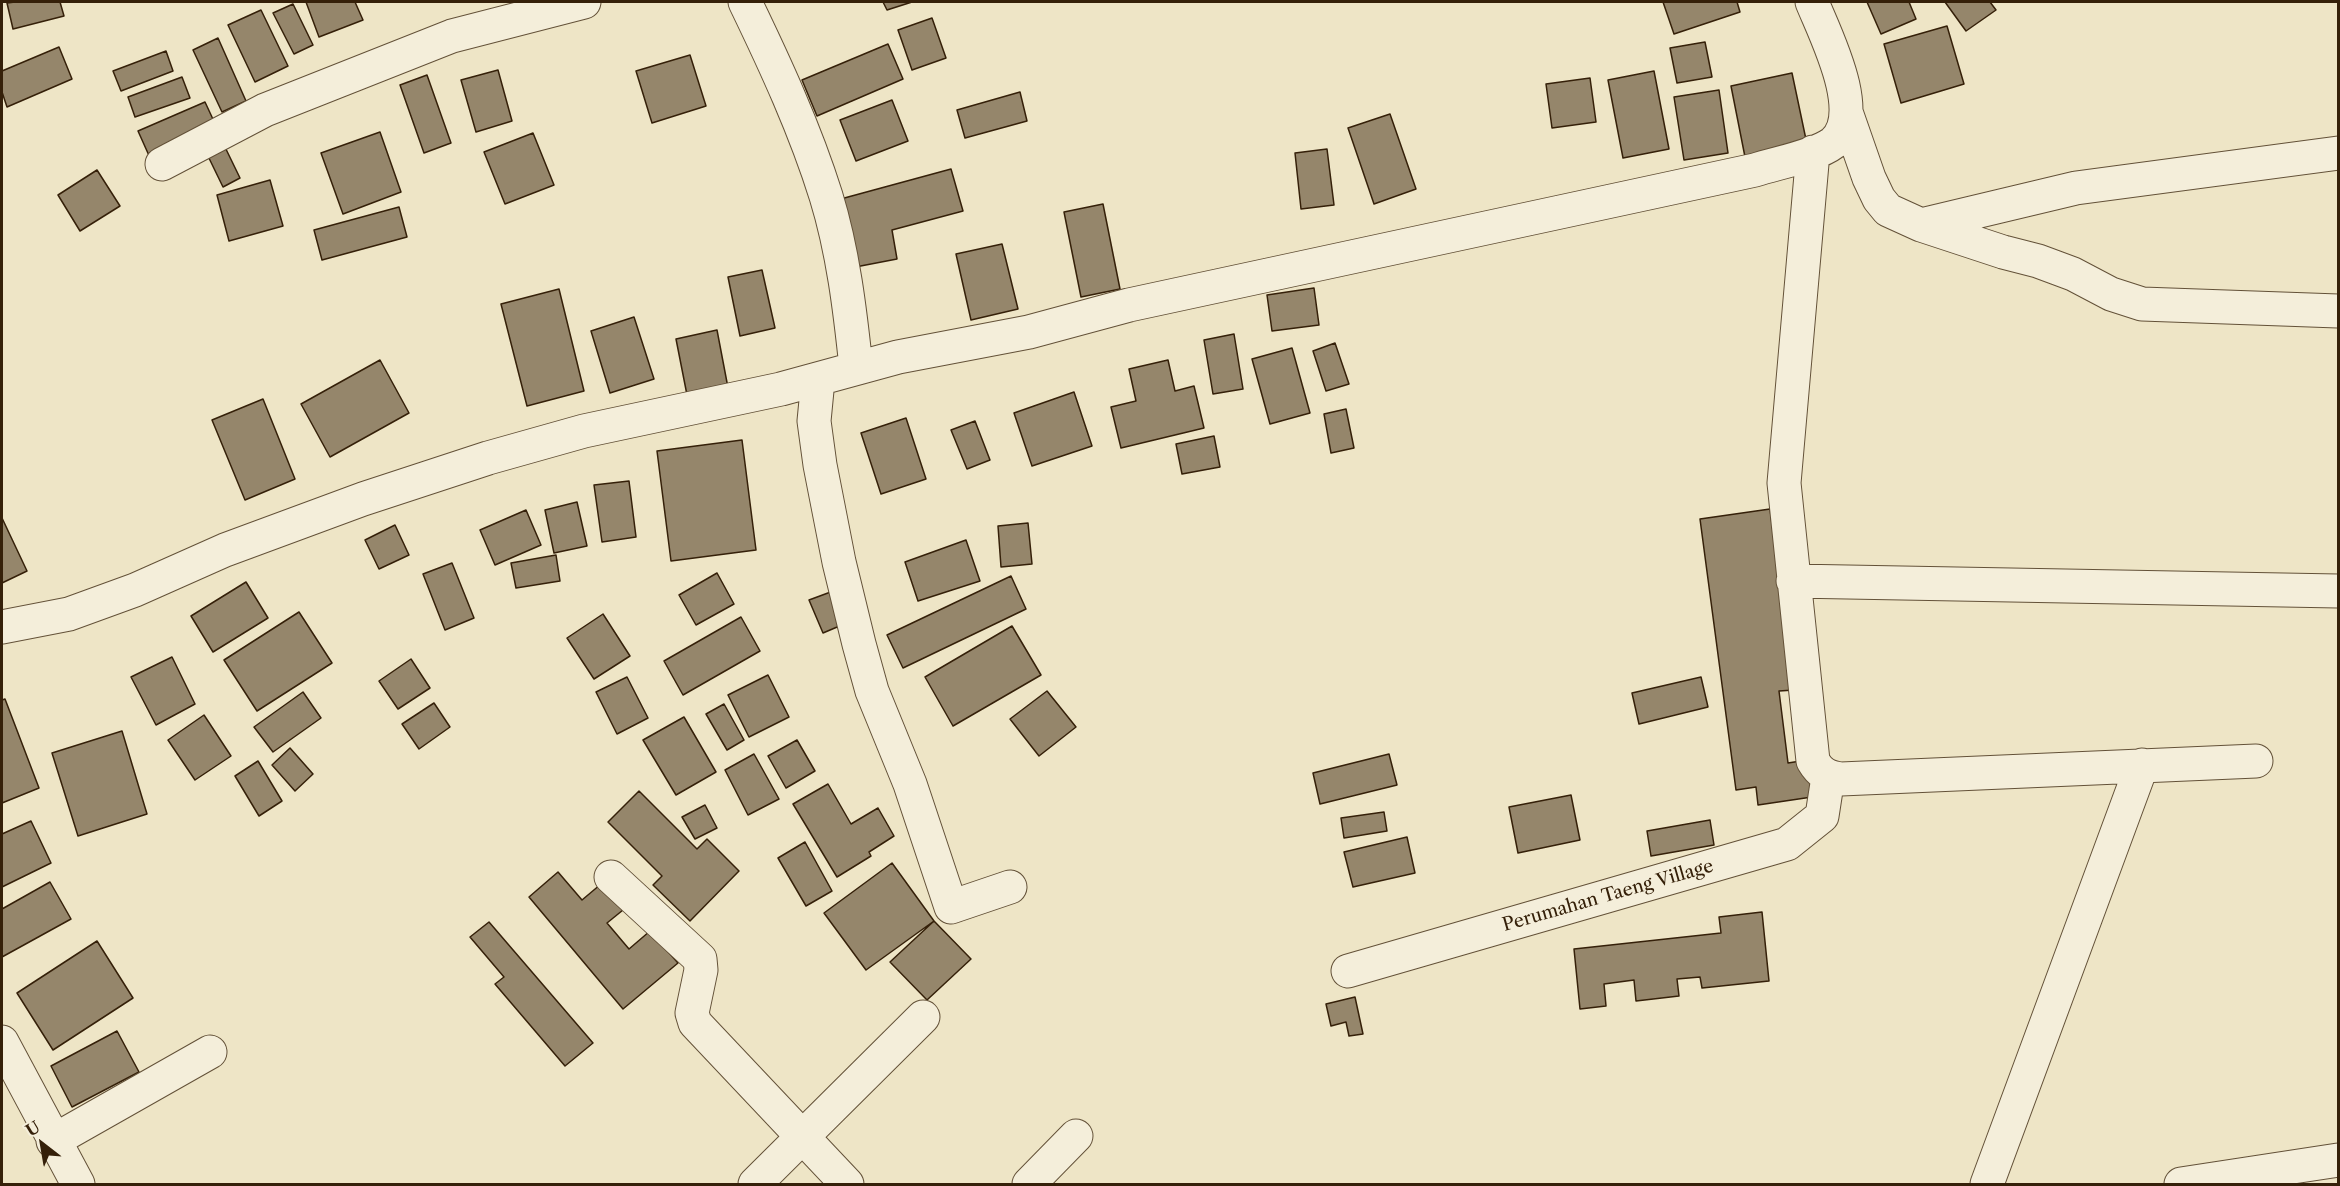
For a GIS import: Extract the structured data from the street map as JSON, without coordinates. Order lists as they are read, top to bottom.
{
  "streets": {
    "street": ["Perumahan Taeng Village"]
  },
  "north": "top left"
}
